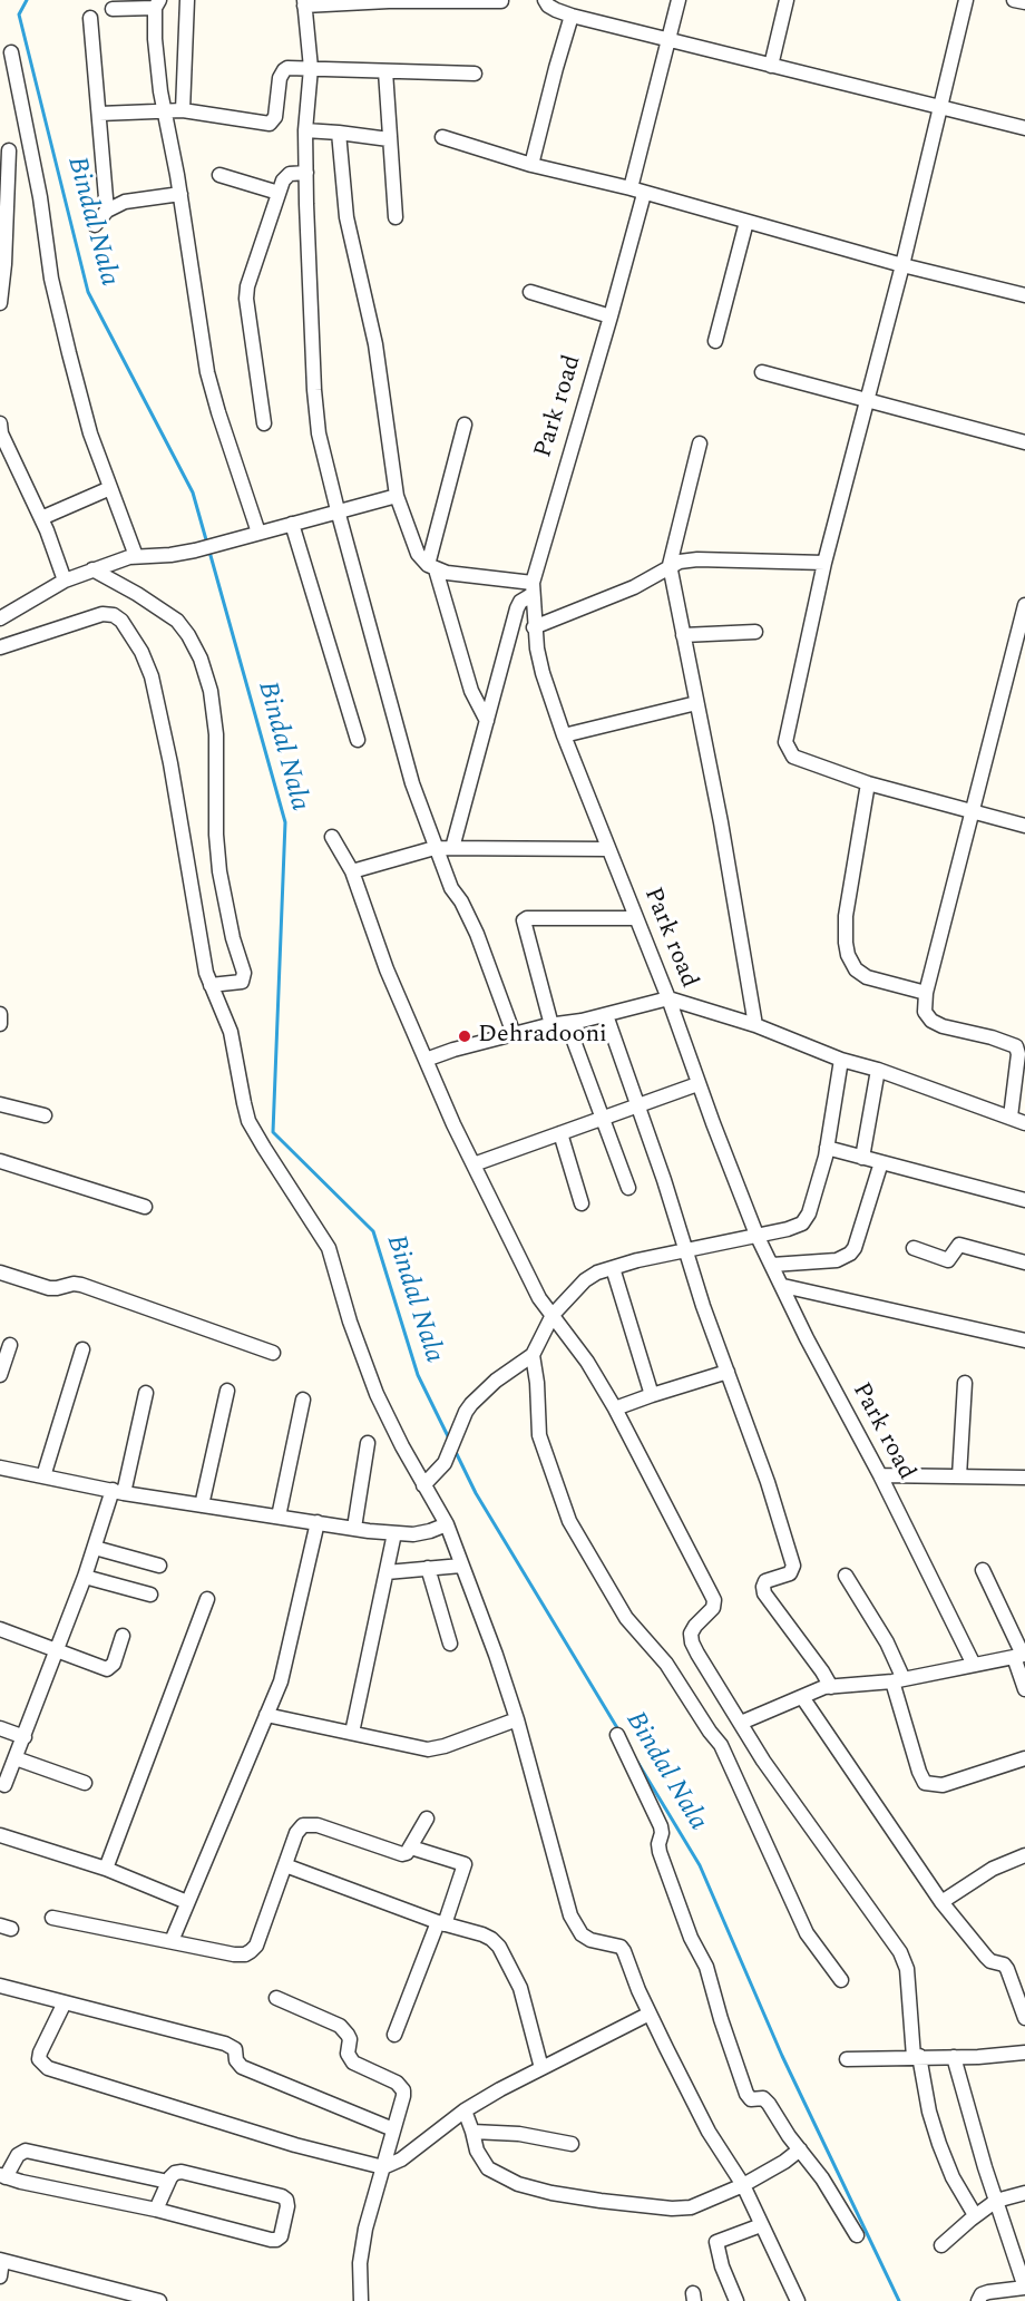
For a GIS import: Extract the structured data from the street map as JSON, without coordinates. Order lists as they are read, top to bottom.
{
  "streets": {
    "street": ["Park road"]
  },
  "water": ["Bindal Nala"],
  "places": ["Dehradooni"]
}
